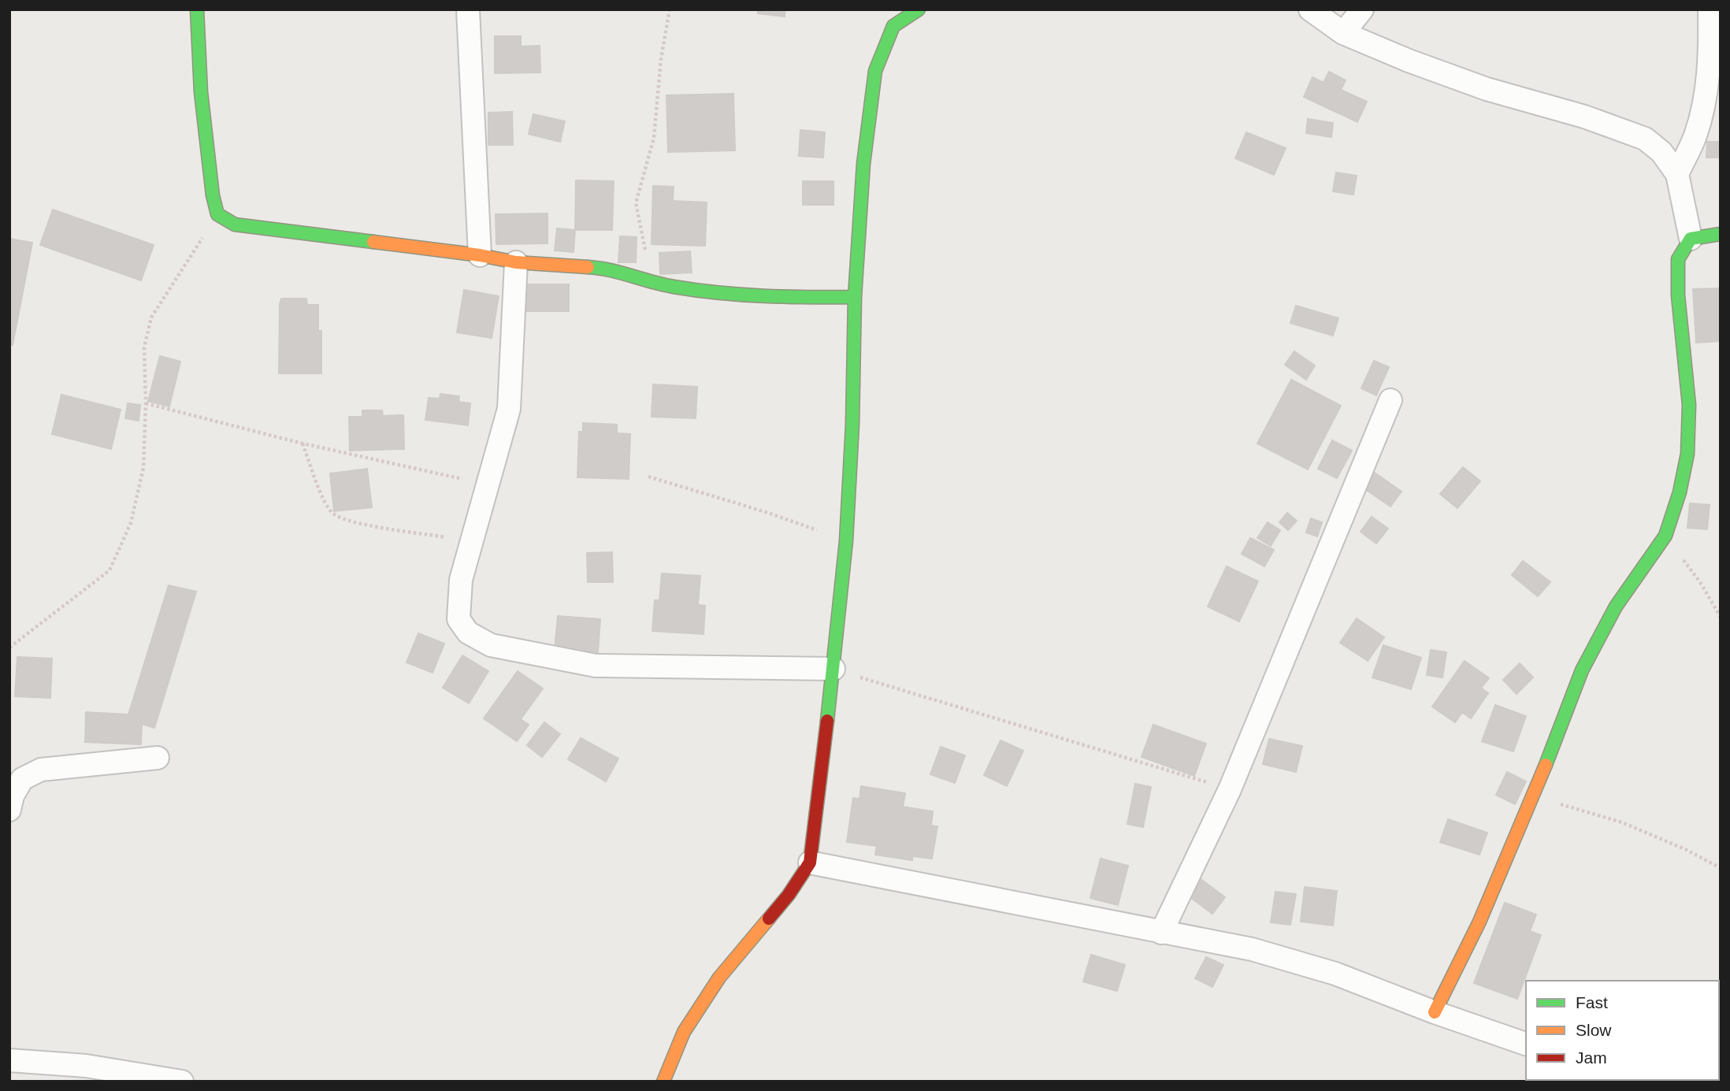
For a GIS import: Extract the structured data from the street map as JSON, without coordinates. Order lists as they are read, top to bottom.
{
  "legend": ["Fast", "Slow", "Jam"]
}
